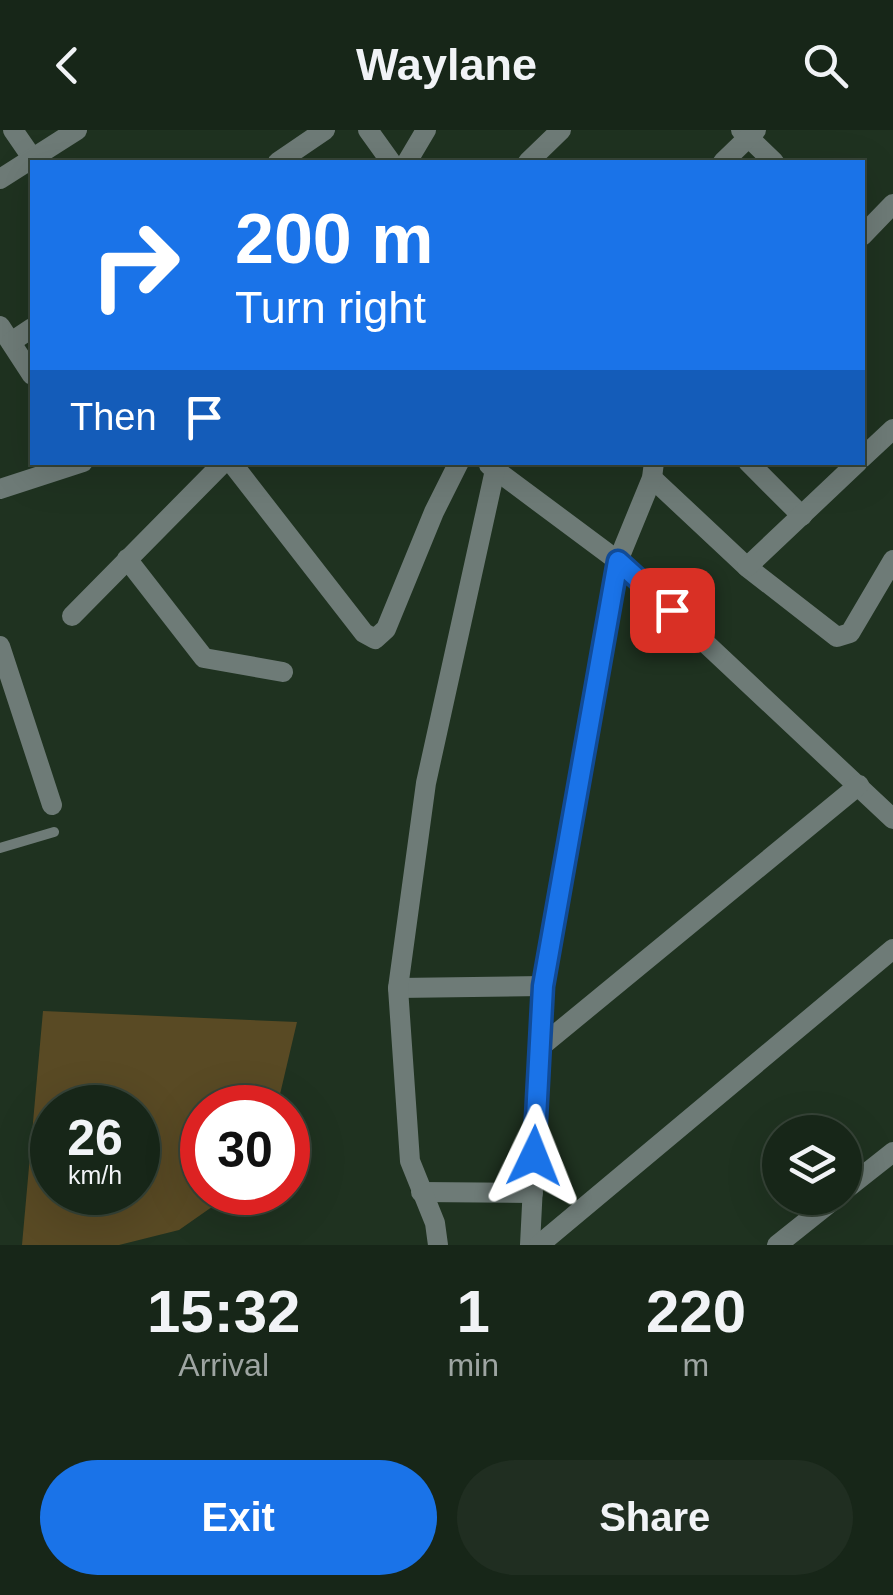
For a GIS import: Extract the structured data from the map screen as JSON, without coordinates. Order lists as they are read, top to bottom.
{
  "page": {
    "header": "Waylane",
    "turn": ["200 m", "Turn right"],
    "then": "Then",
    "speed": "26 km/h",
    "limit": "30",
    "eta": [
      "15:32",
      "Arrival",
      "1",
      "min",
      "220",
      "m"
    ],
    "buttons": ["Exit", "Share"]
  }
}
